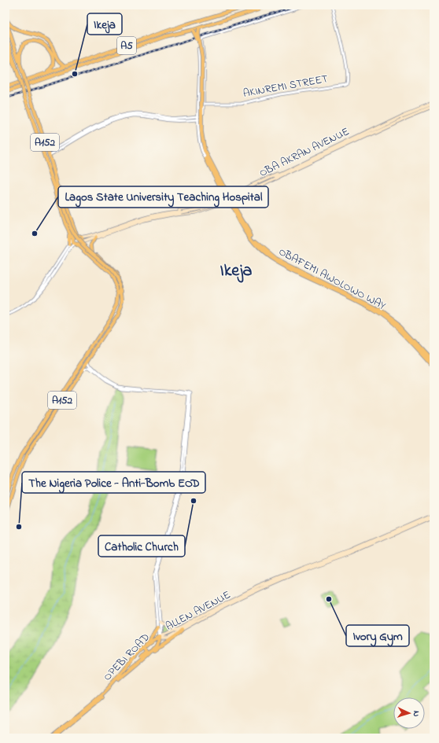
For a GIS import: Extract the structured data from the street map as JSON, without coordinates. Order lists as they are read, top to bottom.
{
  "streets": {
    "main road": [
      "A5",
      "A152",
      "OBA AKRAN AVENUE",
      "OBAFEMI AWOLOWO WAY",
      "ALLEN AVENUE",
      "OPEBI ROAD"
    ],
    "street": ["AKINREMI STREET"]
  },
  "crossings": [
    ["ALLEN AVENUE", "OPEBI ROAD"]
  ],
  "districts": ["Ikeja"],
  "places": [
    "Ikeja",
    "Lagos State University Teaching Hospital",
    "Catholic Church",
    "The Nigeria Police - Anti-Bomb EOD",
    "Ivory Gym"
  ],
  "north": "right"
}
